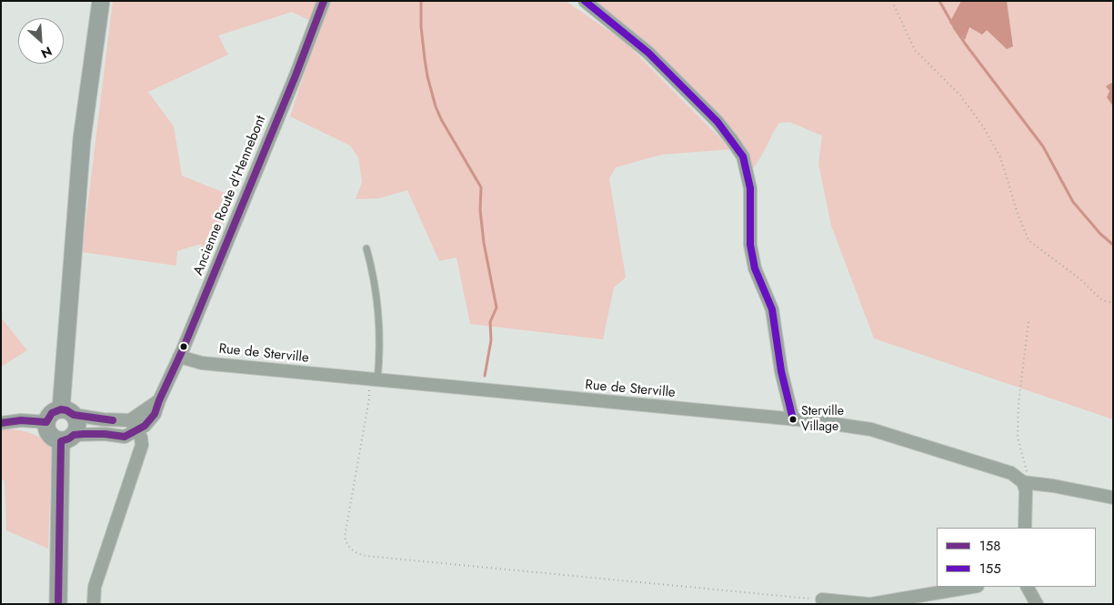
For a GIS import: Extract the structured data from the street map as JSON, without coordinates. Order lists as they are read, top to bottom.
{
  "streets": {
    "street": ["Ancienne Route d'Hennebont", "Rue de Sterville"]
  },
  "crossings": [
    ["Ancienne Route d'Hennebont", "Rue de Sterville"]
  ],
  "places": ["Sterville Village"],
  "lines": ["transit line 158", "transit line 155"],
  "legend": ["158", "155"],
  "north": "bottom right"
}
